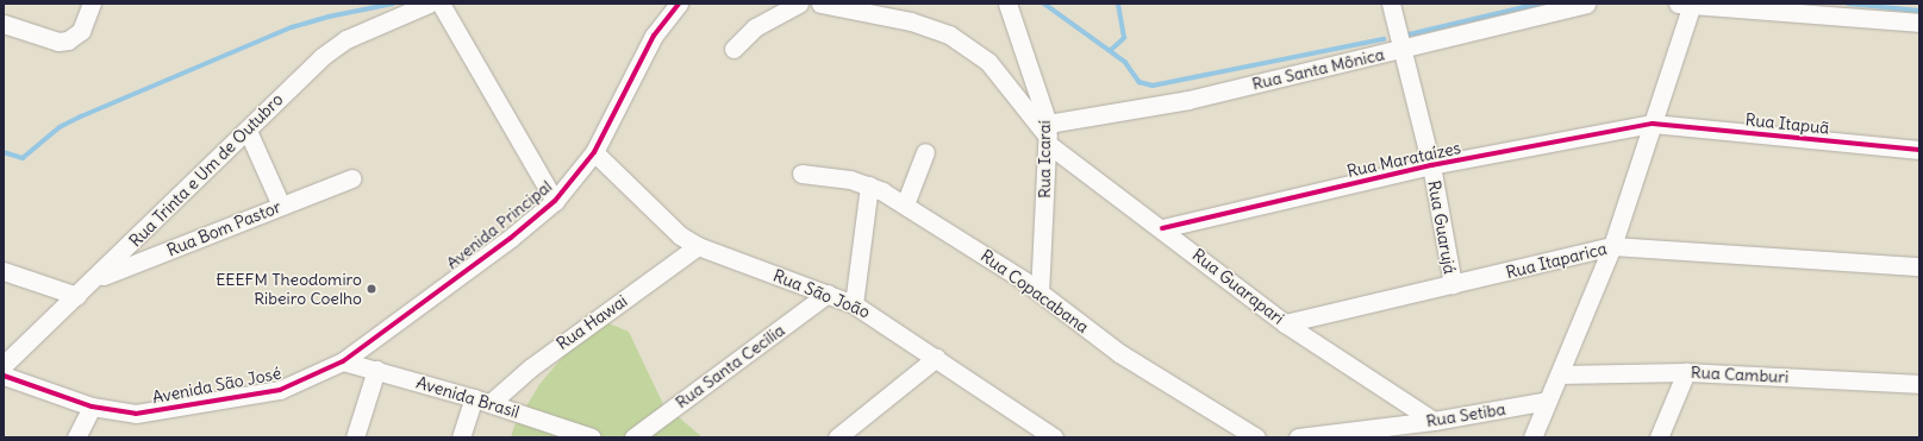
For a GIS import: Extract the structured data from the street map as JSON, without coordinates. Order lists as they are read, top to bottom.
{
  "streets": {
    "street": [
      "Rua Santa Mônica",
      "Rua Itapuã",
      "Rua Icaraí",
      "Rua Marataízes",
      "Rua Trinta e Um de Outubro",
      "Avenida Principal",
      "Rua Guarujá",
      "Rua Bom Pastor",
      "Rua Itaparica",
      "Rua Guarapari",
      "Rua Copacabana",
      "Rua São João",
      "Rua Hawai",
      "Rua Santa Cecília",
      "Rua Camburi",
      "Avenida São José",
      "Avenida Brasil",
      "Rua Setiba"
    ]
  },
  "crossings": [
    ["Rua Santa Mônica", "Rua Icaraí"],
    ["Rua Santa Mônica", "Rua Guarujá"],
    ["Rua Santa Mônica", "Rua Guarapari"],
    ["Rua Itapuã", "Rua Marataízes"],
    ["Rua Icaraí", "Rua Guarapari"],
    ["Rua Icaraí", "Rua Copacabana"],
    ["Rua Marataízes", "Rua Guarujá"],
    ["Rua Marataízes", "Rua Guarapari"],
    ["Rua Trinta e Um de Outubro", "Rua Bom Pastor"],
    ["Avenida Principal", "Rua São João"],
    ["Avenida Principal", "Avenida São José"],
    ["Avenida Principal", "Avenida Brasil"],
    ["Rua Guarujá", "Rua Itaparica"],
    ["Rua Itaparica", "Rua Guarapari"],
    ["Rua Guarapari", "Rua Setiba"],
    ["Rua São João", "Rua Hawai"],
    ["Rua São João", "Rua Santa Cecília"],
    ["Rua Hawai", "Avenida Brasil"],
    ["Avenida São José", "Avenida Brasil"]
  ],
  "places": ["EEEFM Theodomiro Ribeiro Coelho"]
}
